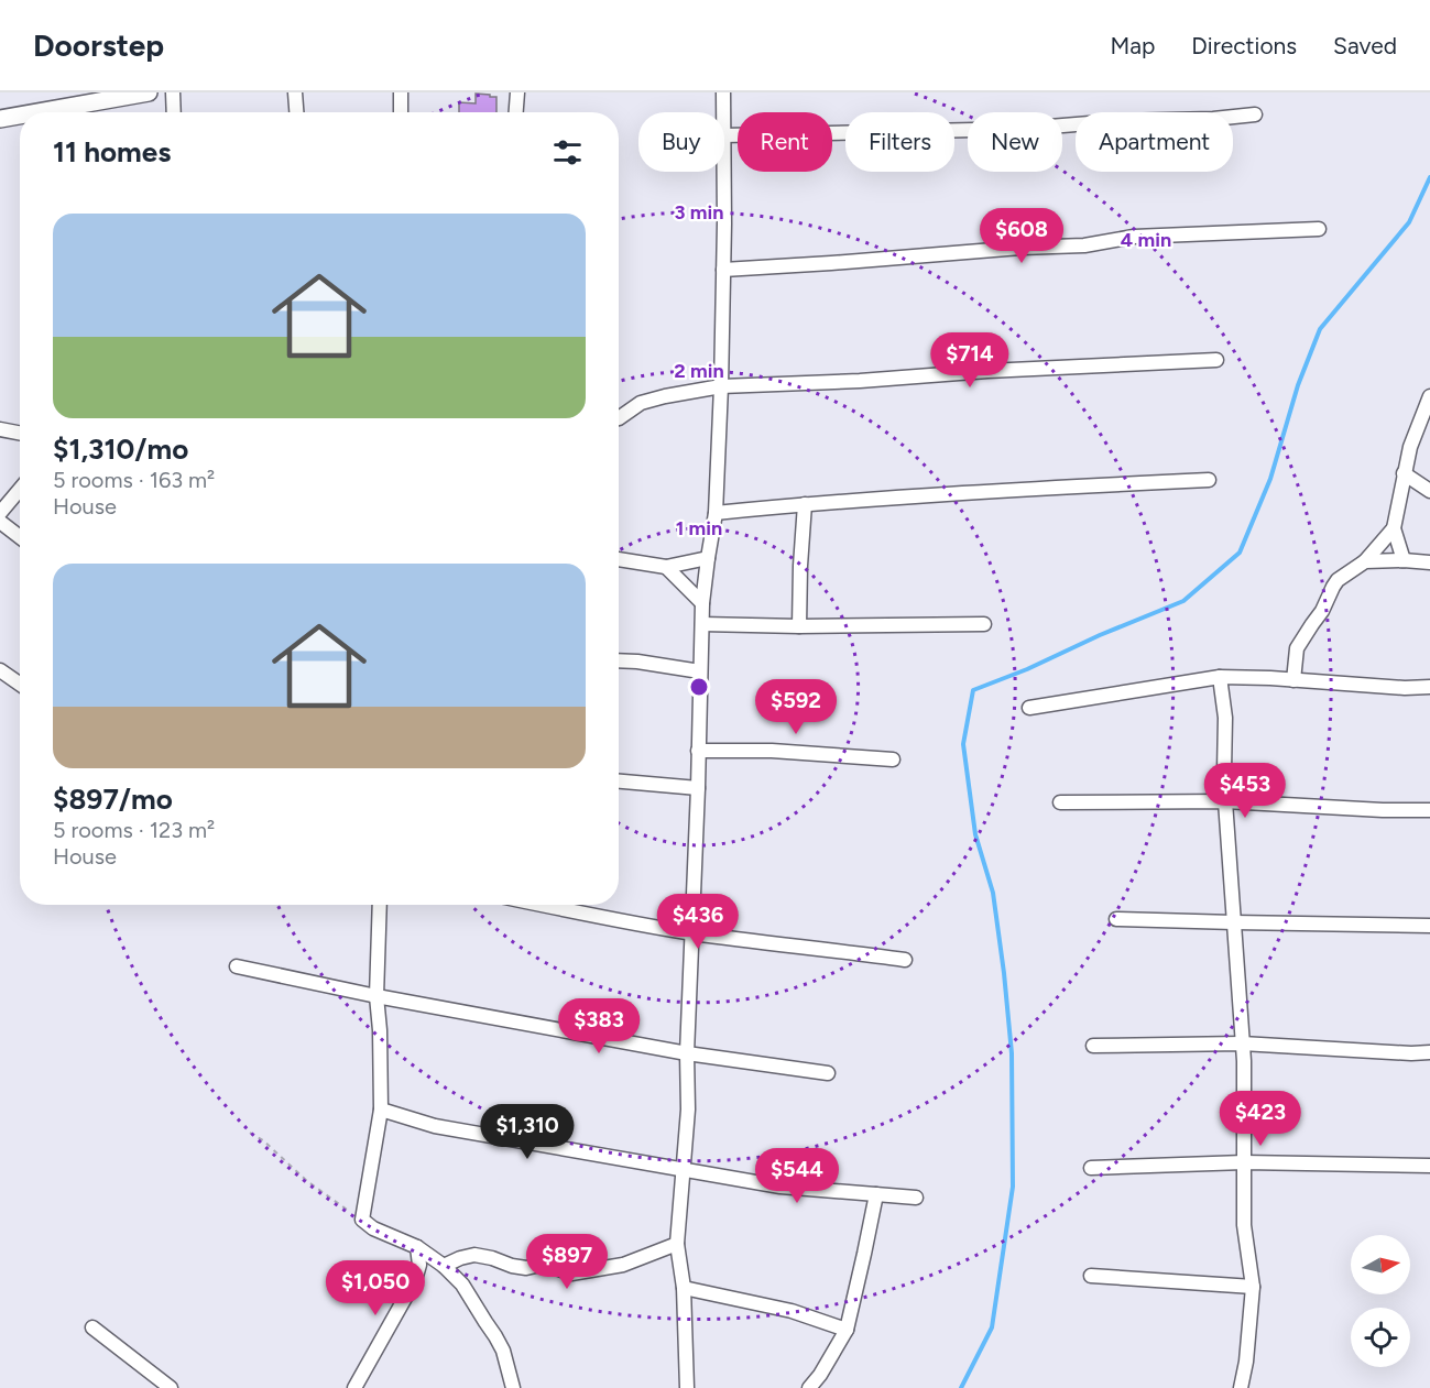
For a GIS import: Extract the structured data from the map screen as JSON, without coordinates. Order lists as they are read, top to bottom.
{
  "north": "right",
  "page": {
    "header": "Doorstep",
    "nav": ["Map", "Directions", "Saved"],
    "chip": [
      "Buy",
      "Rent",
      "Filters",
      "New",
      "Apartment"
    ],
    "heading": "11 homes",
    "list": [
      {
        "name": "$1,310/mo",
        "note": "5 rooms · 163 m² · House"
      },
      {
        "name": "$897/mo",
        "note": "5 rooms · 123 m² · House"
      }
    ],
    "price": [
      "$608",
      "$714",
      "$592",
      "$453",
      "$436",
      "$383",
      "$423",
      "$1,310",
      "$544",
      "$897",
      "$1,050"
    ]
  },
  "rings": [
    "3 min",
    "4 min",
    "2 min",
    "1 min"
  ]
}
